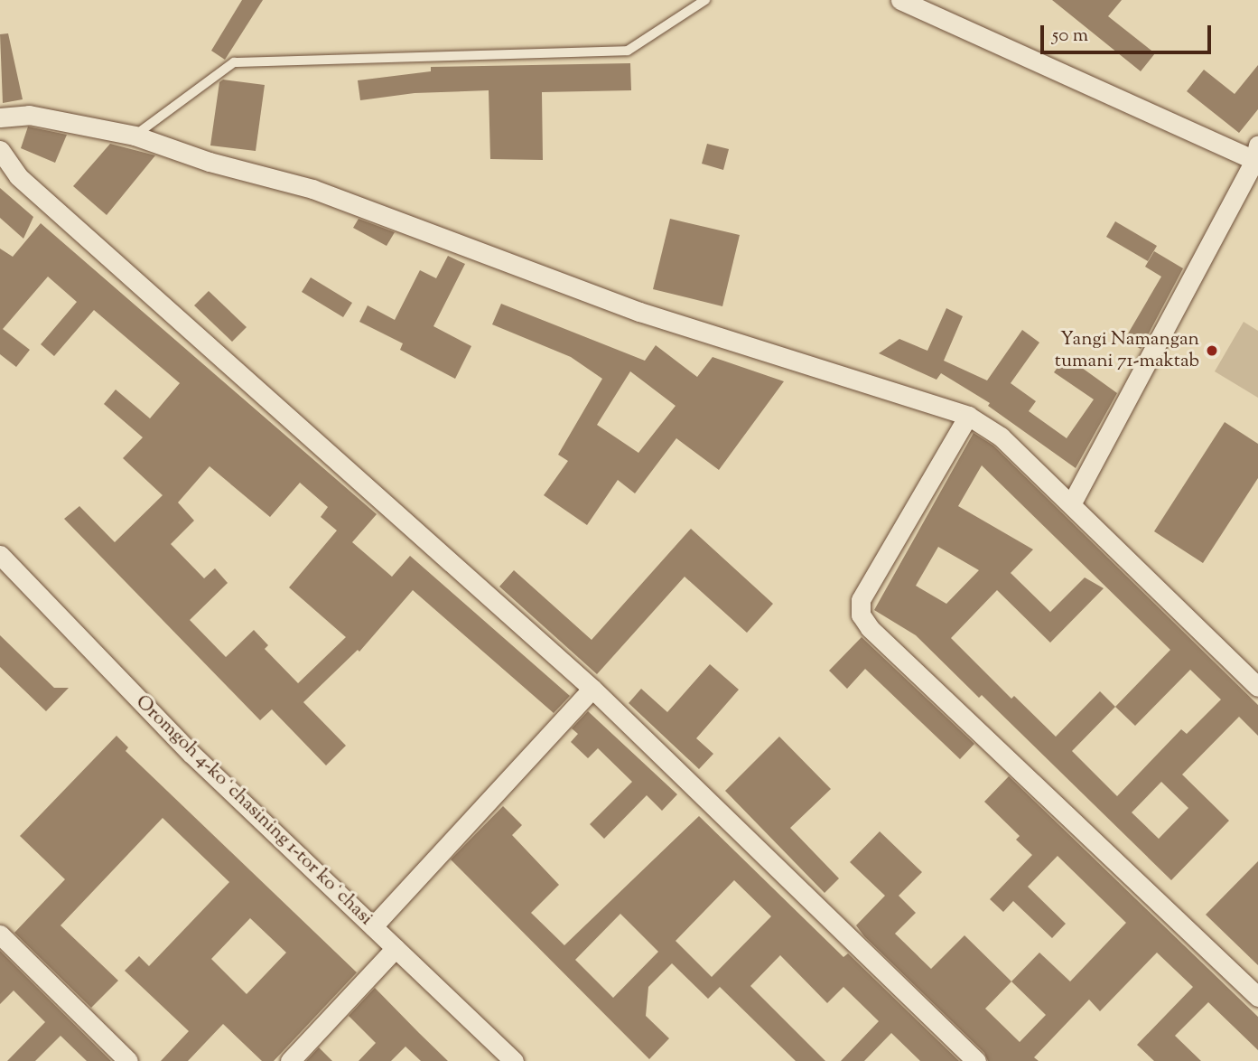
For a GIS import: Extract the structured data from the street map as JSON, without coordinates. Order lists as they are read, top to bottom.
{
  "streets": {
    "street": ["Oromgoh 4-koʻchasining 1-tor koʻchasi"]
  },
  "places": ["Yangi Namangan tumani 71-maktab"],
  "scale_bar": "50 m"
}
